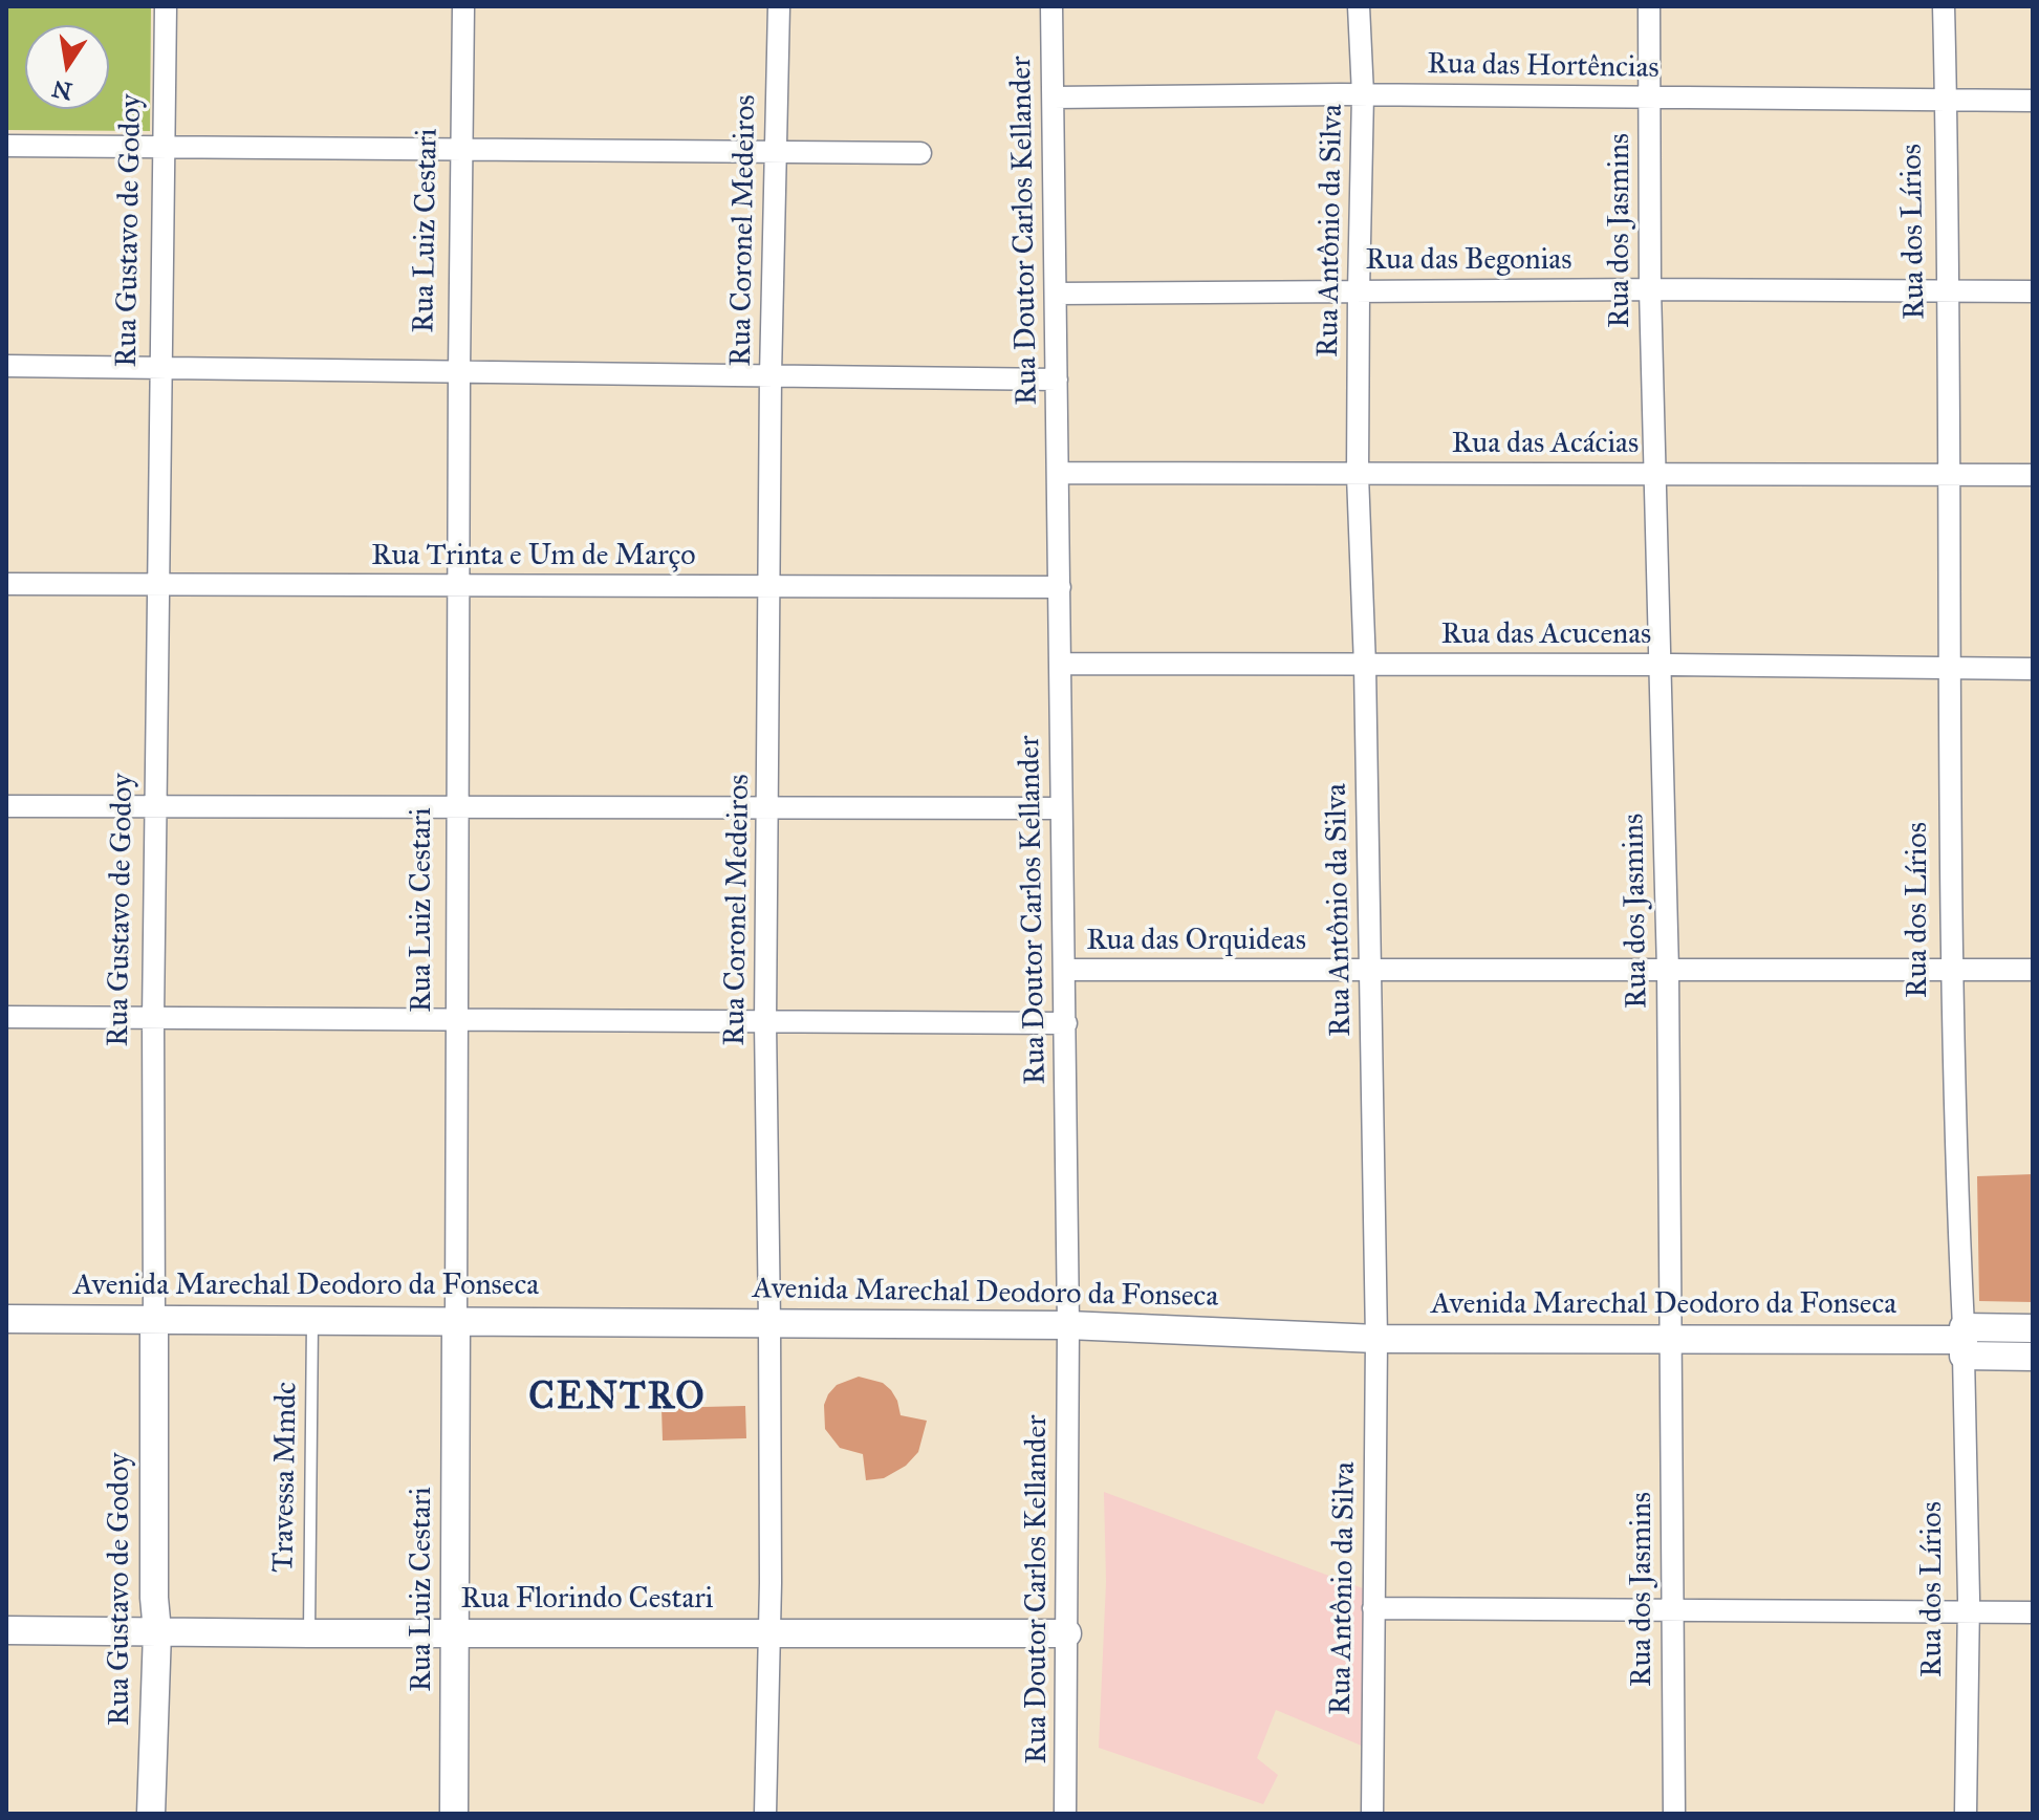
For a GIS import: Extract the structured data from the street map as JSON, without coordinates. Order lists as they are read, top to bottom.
{
  "streets": {
    "street": [
      "Rua das Hortências",
      "Rua Gustavo de Godoy",
      "Rua Luiz Cestari",
      "Rua Coronel Medeiros",
      "Rua Doutor Carlos Kellander",
      "Rua Antônio da Silva",
      "Rua dos Jasmins",
      "Rua dos Lírios",
      "Rua das Begonias",
      "Rua das Acácias",
      "Rua Trinta e Um de Março",
      "Rua das Acucenas",
      "Rua das Orquideas",
      "Avenida Marechal Deodoro da Fonseca",
      "Rua Florindo Cestari"
    ],
    "lane": ["Travessa Mmdc"]
  },
  "crossings": [
    ["Rua das Hortências", "Rua Doutor Carlos Kellander"],
    ["Rua das Hortências", "Rua Antônio da Silva"],
    ["Rua das Hortências", "Rua dos Jasmins"],
    ["Rua das Hortências", "Rua dos Lírios"],
    ["Rua Gustavo de Godoy", "Rua Trinta e Um de Março"],
    ["Rua Gustavo de Godoy", "Avenida Marechal Deodoro da Fonseca"],
    ["Rua Gustavo de Godoy", "Rua Florindo Cestari"],
    ["Rua Luiz Cestari", "Rua Trinta e Um de Março"],
    ["Rua Luiz Cestari", "Avenida Marechal Deodoro da Fonseca"],
    ["Rua Luiz Cestari", "Rua Florindo Cestari"],
    ["Rua Coronel Medeiros", "Rua Trinta e Um de Março"],
    ["Rua Coronel Medeiros", "Avenida Marechal Deodoro da Fonseca"],
    ["Rua Coronel Medeiros", "Rua Florindo Cestari"],
    ["Rua Doutor Carlos Kellander", "Rua das Begonias"],
    ["Rua Doutor Carlos Kellander", "Rua das Acácias"],
    ["Rua Doutor Carlos Kellander", "Rua Trinta e Um de Março"],
    ["Rua Doutor Carlos Kellander", "Rua das Acucenas"],
    ["Rua Doutor Carlos Kellander", "Rua das Orquideas"],
    ["Rua Doutor Carlos Kellander", "Avenida Marechal Deodoro da Fonseca"],
    ["Rua Doutor Carlos Kellander", "Rua Florindo Cestari"],
    ["Rua Antônio da Silva", "Rua das Begonias"],
    ["Rua Antônio da Silva", "Rua das Acácias"],
    ["Rua Antônio da Silva", "Rua das Acucenas"],
    ["Rua Antônio da Silva", "Rua das Orquideas"],
    ["Rua Antônio da Silva", "Avenida Marechal Deodoro da Fonseca"],
    ["Rua dos Jasmins", "Rua das Begonias"],
    ["Rua dos Jasmins", "Rua das Acácias"],
    ["Rua dos Jasmins", "Rua das Acucenas"],
    ["Rua dos Jasmins", "Rua das Orquideas"],
    ["Rua dos Jasmins", "Avenida Marechal Deodoro da Fonseca"],
    ["Rua dos Lírios", "Rua das Begonias"],
    ["Rua dos Lírios", "Rua das Acácias"],
    ["Rua dos Lírios", "Rua das Acucenas"],
    ["Rua dos Lírios", "Rua das Orquideas"],
    ["Rua dos Lírios", "Avenida Marechal Deodoro da Fonseca"],
    ["Avenida Marechal Deodoro da Fonseca", "Travessa Mmdc"],
    ["Travessa Mmdc", "Rua Florindo Cestari"]
  ],
  "districts": ["CENTRO"],
  "north": "bottom"
}
